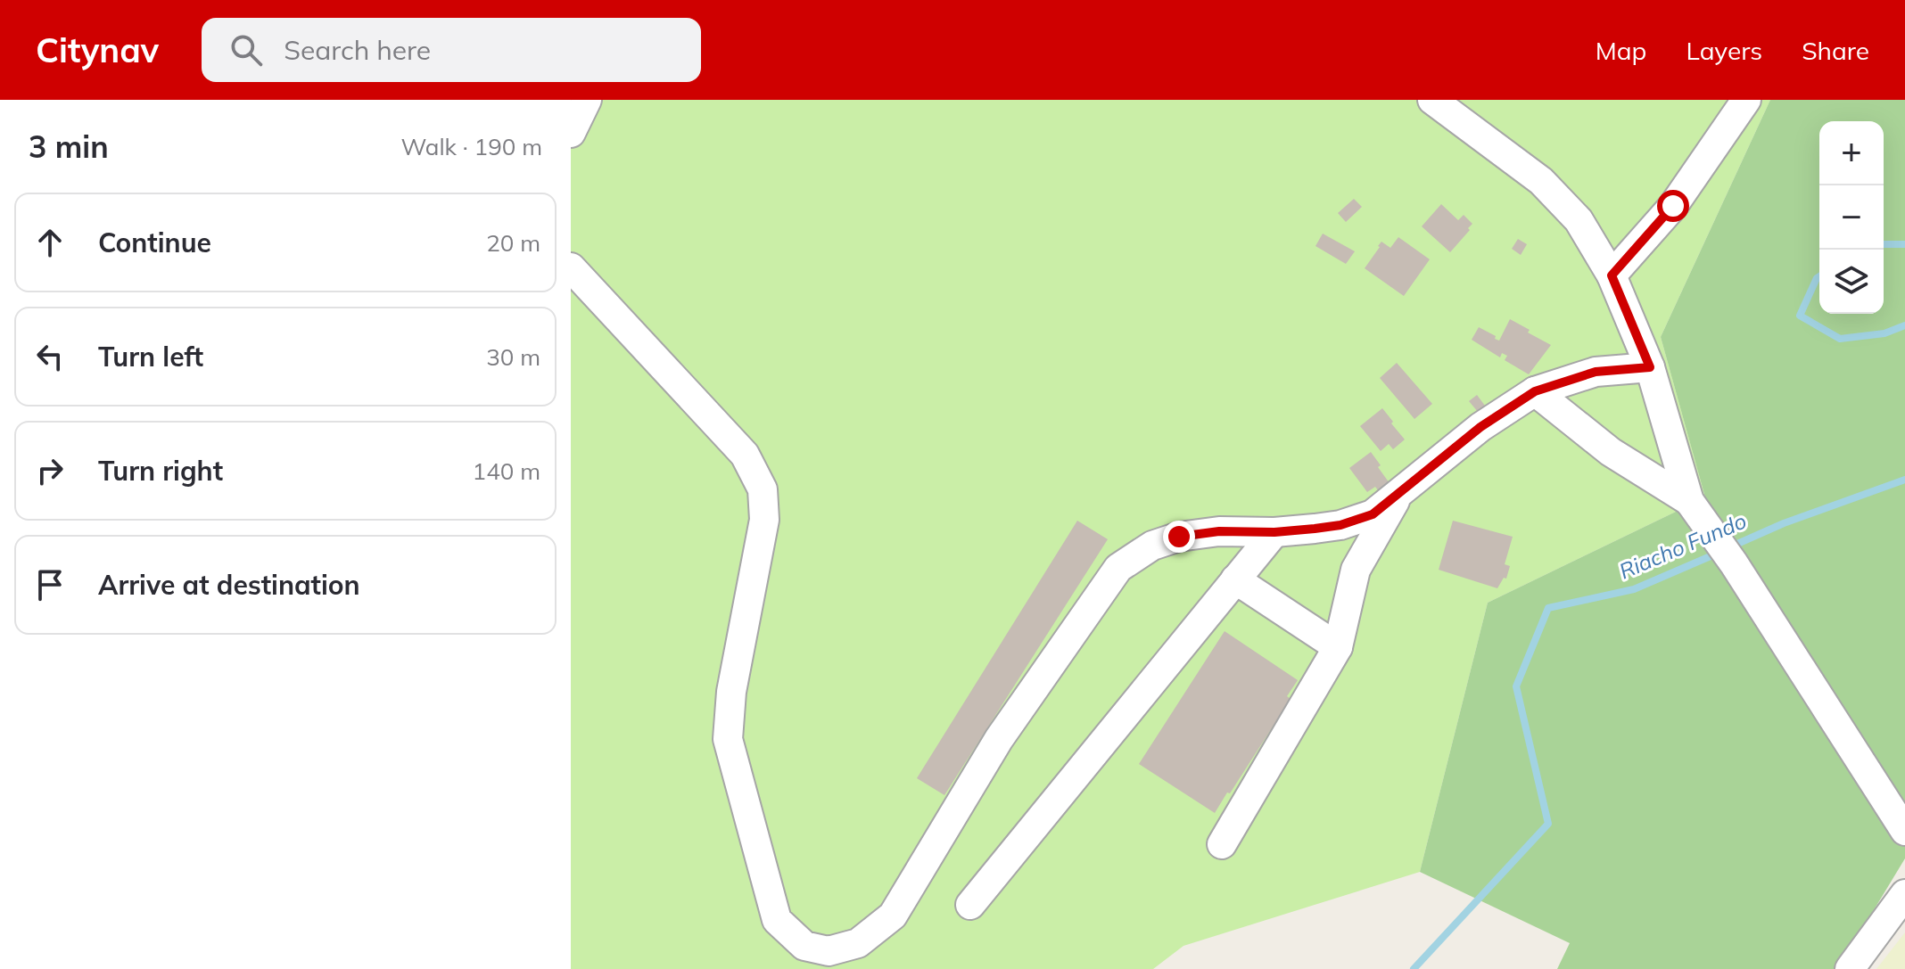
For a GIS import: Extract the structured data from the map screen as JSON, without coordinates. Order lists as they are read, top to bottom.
{
  "water": ["Riacho Fundo"],
  "page": {
    "header": "Citynav",
    "search": "Search here",
    "nav": ["Map", "Layers", "Share"],
    "heading": ["3 min", "Walk · 190 m"],
    "map_buttons": ["+", "−"],
    "list": [
      ["Continue", "20 m"],
      ["Turn left", "30 m"],
      ["Turn right", "140 m"],
      "Arrive at destination"
    ]
  }
}
